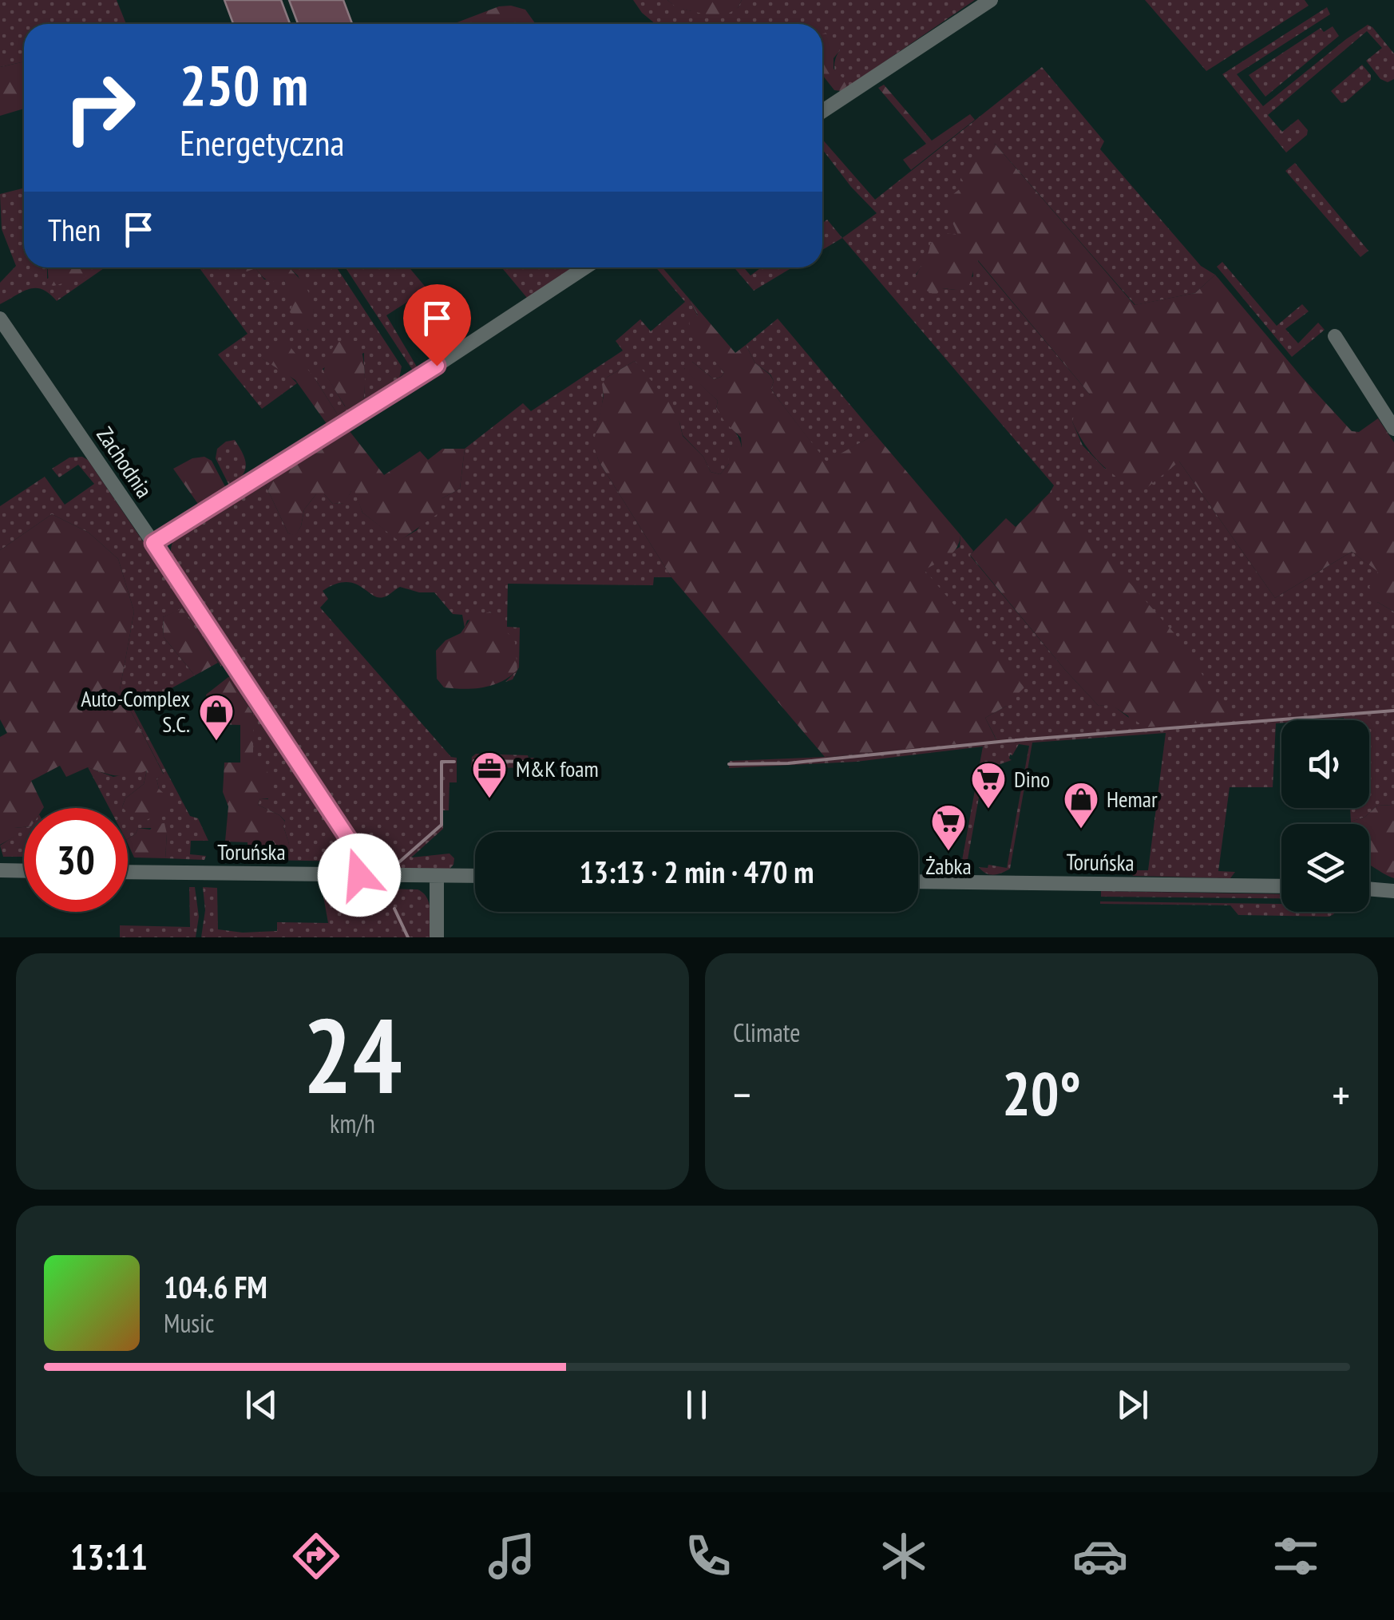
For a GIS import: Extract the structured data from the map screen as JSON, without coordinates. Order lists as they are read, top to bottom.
{
  "streets": {
    "street": ["Zachodnia", "Toruńska"]
  },
  "crossings": [
    ["Zachodnia", "Toruńska"]
  ],
  "places": {
    "shop": ["Auto-Complex S.C.", "Hemar"],
    "office": ["M&K foam"],
    "supermarket": ["Dino", "Żabka"]
  },
  "page": {
    "turn": ["250 m", "Energetyczna"],
    "then": "Then",
    "limit": "30",
    "trip": "13:13 · 2 min · 470 m",
    "tile": [
      ["24", "km/h"],
      "Climate"
    ],
    "heat": ["−", "20°", "+"],
    "song": ["104.6 FM", "Music"],
    "tabs": "13:11"
  }
}
